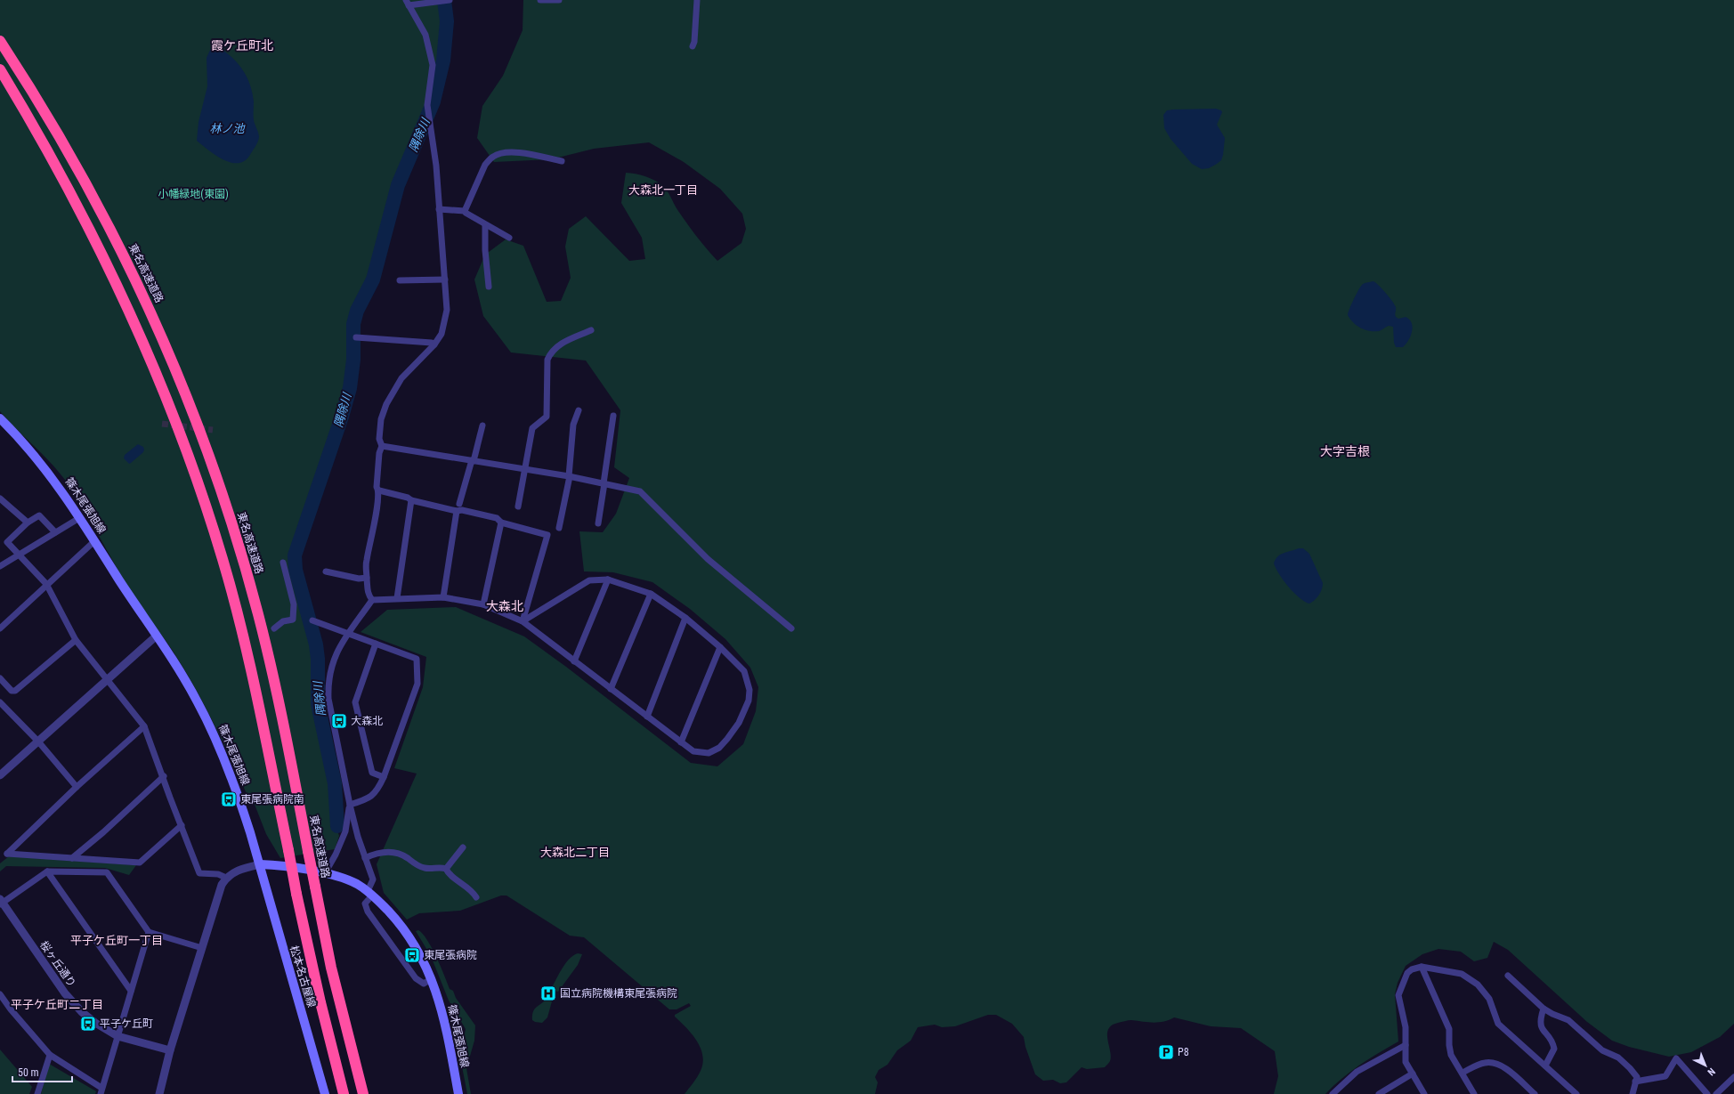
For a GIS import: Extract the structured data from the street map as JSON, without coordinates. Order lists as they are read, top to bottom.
{
  "streets": {
    "highway": ["東名高速道路"],
    "main road": ["篠木尾張旭線", "松本名古屋線"],
    "street": ["桜ヶ丘通り"]
  },
  "crossings": [
    ["篠木尾張旭線", "松本名古屋線"]
  ],
  "districts": [
    "霞ケ丘町北",
    "大森北一丁目",
    "大字吉根",
    "大森北",
    "大森北二丁目",
    "平子ケ丘町一丁目",
    "平子ケ丘町二丁目"
  ],
  "water": ["林ノ池", "隅除川"],
  "parks": ["小幡緑地(東園)"],
  "places": {
    "bus stop": [
      "大森北",
      "東尾張病院南",
      "東尾張病院",
      "平子ケ丘町"
    ],
    "hospital": ["国立病院機構東尾張病院"],
    "parking": ["P8"]
  },
  "scale_bar": "50 m",
  "north": "bottom right"
}
